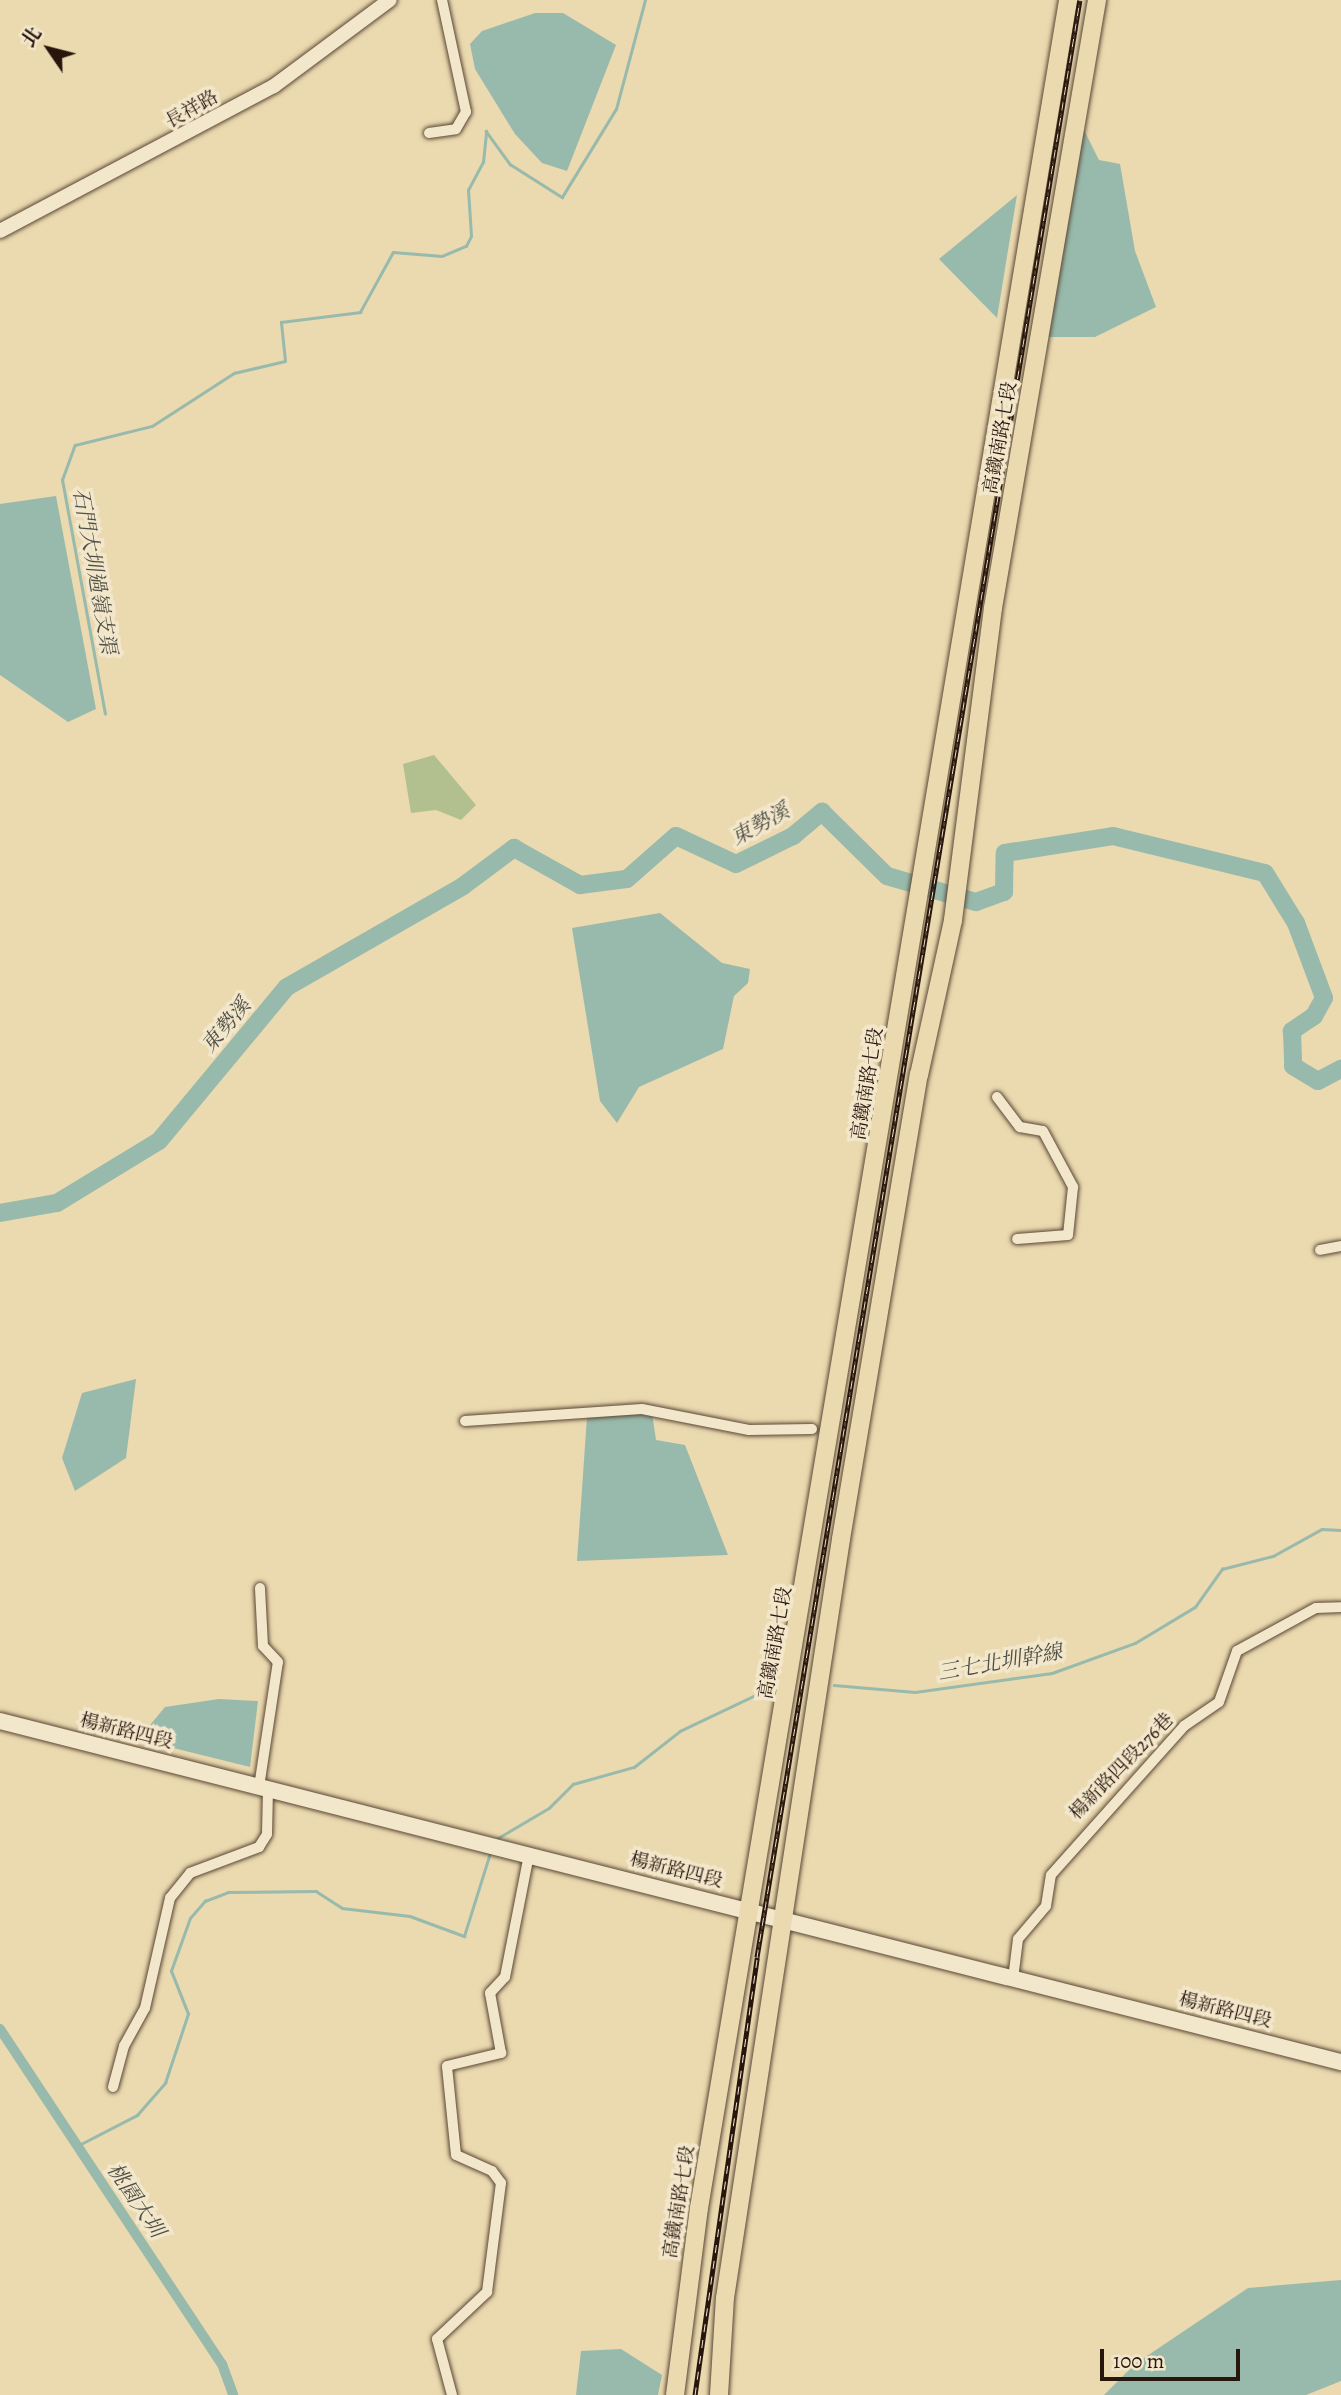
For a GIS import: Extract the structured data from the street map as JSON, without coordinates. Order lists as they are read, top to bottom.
{
  "streets": {
    "main road": ["高鐵南路七段", "楊新路四段"],
    "street": ["長祥路", "楊新路四段276巷"]
  },
  "crossings": [
    ["高鐵南路七段", "楊新路四段"],
    ["楊新路四段", "楊新路四段276巷"]
  ],
  "water": [
    "石門大圳過嶺支渠",
    "東勢溪",
    "三七北圳幹線",
    "桃園大圳"
  ],
  "scale_bar": "100 m",
  "north": "top left"
}
